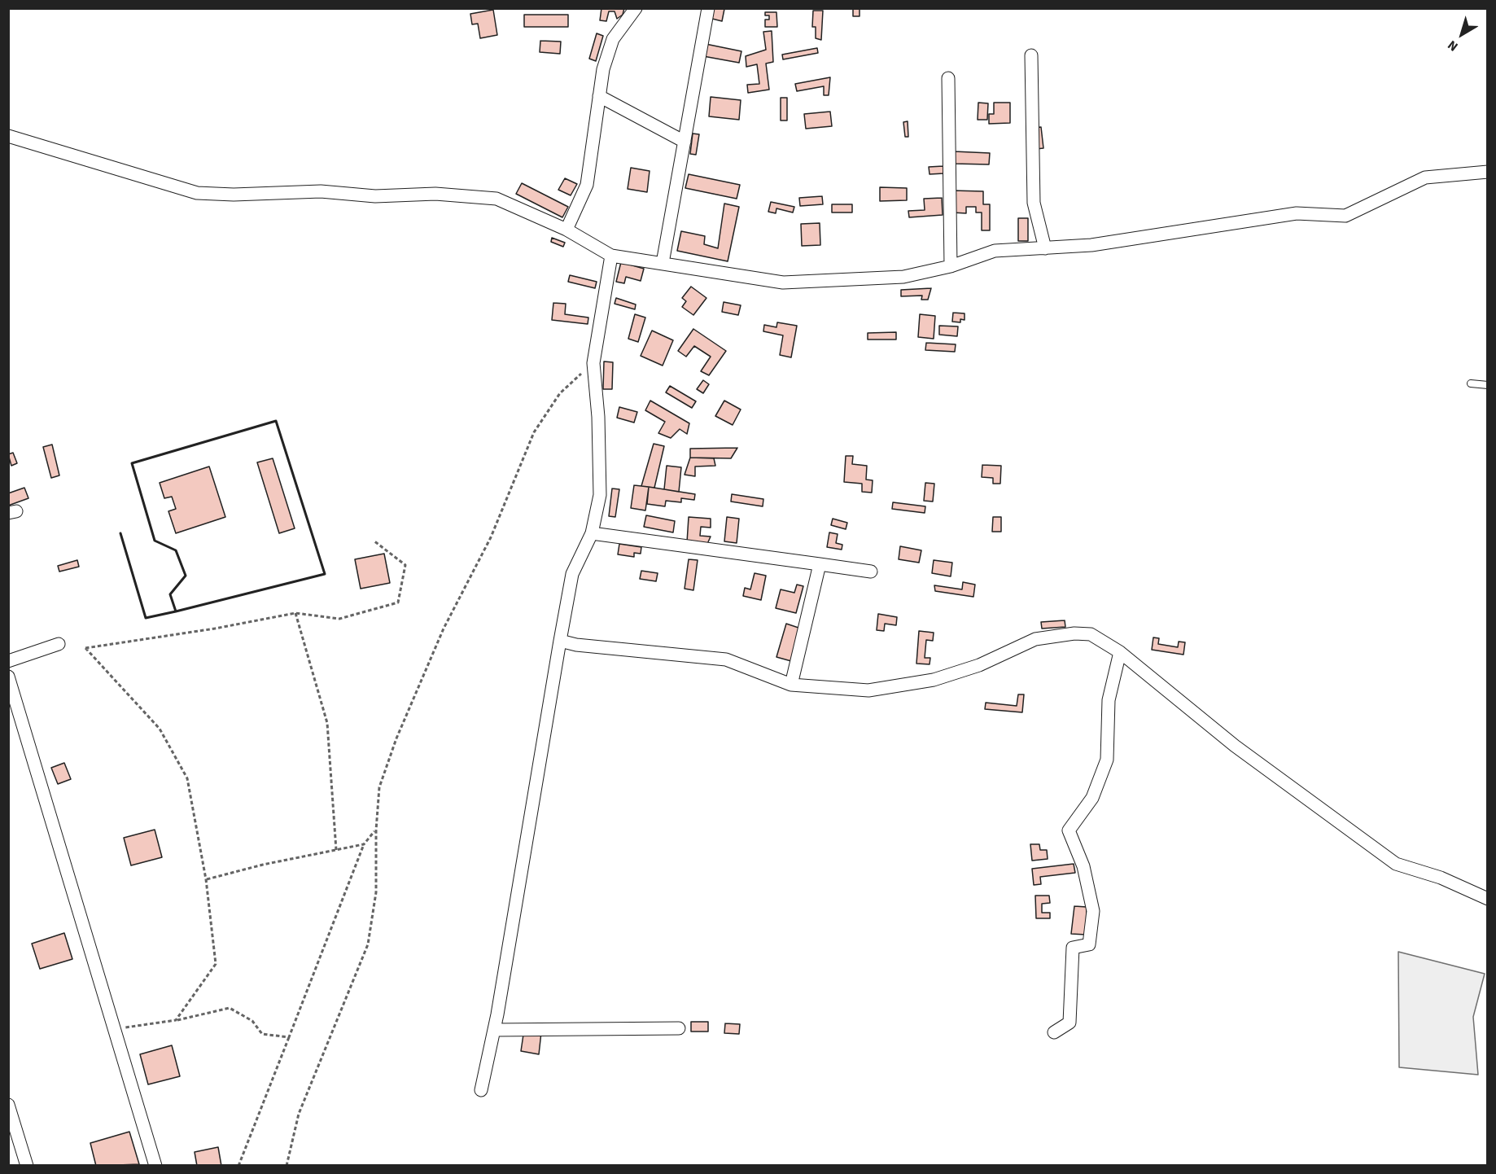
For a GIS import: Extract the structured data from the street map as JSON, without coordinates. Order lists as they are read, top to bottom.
{
  "north": "bottom left"
}
